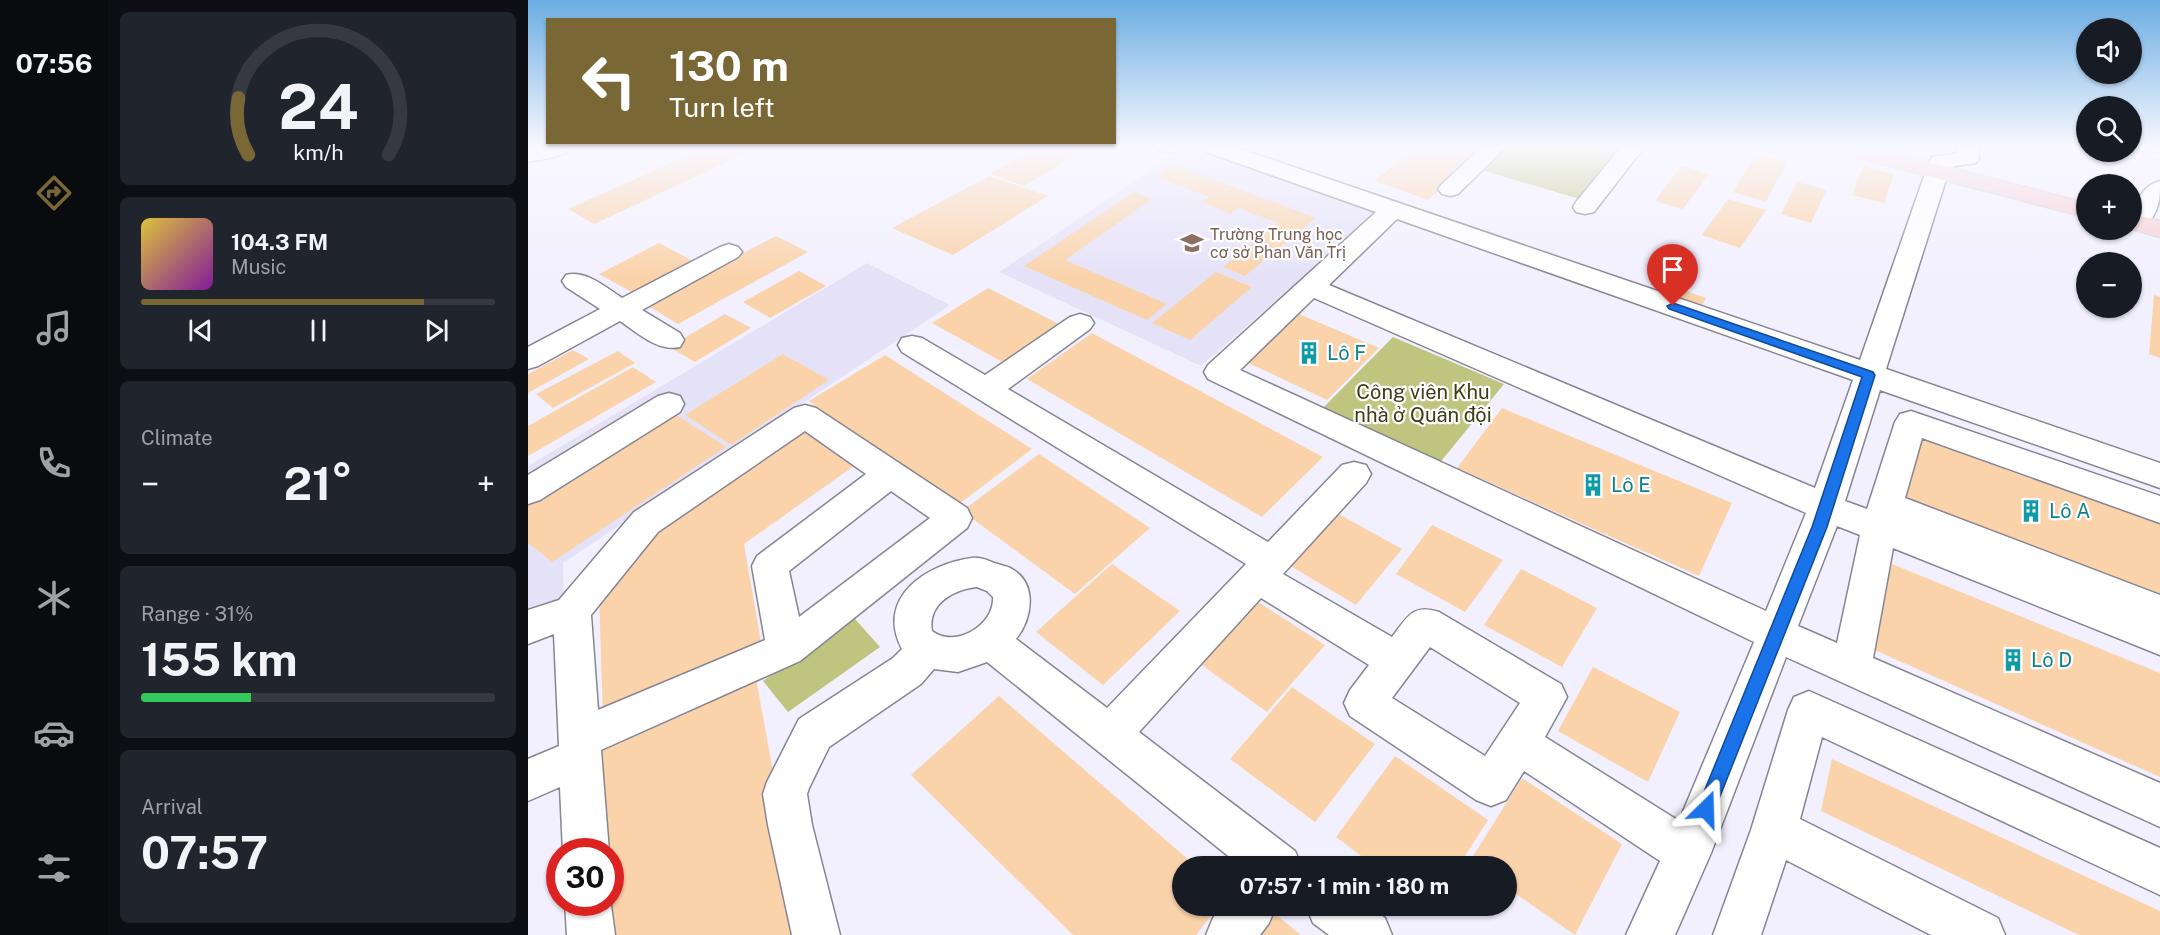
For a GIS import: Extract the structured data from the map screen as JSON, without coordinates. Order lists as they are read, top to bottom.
{
  "parks": ["Công viên Khu nhà ở Quân đội"],
  "places": {
    "school or university": ["Trường Trung học cơ sở Phan Văn Trị"],
    "building": [
      "Lô F",
      "Lô E",
      "Lô A",
      "Lô D"
    ]
  },
  "page": {
    "tabs": "07:56",
    "map_buttons": ["+", "−"],
    "turn": ["130 m", "Turn left"],
    "song": ["104.3 FM", "Music"],
    "tile": [
      "Climate",
      ["Range · 31%", "155 km"],
      ["Arrival", "07:57"]
    ],
    "heat": ["−", "21°", "+"],
    "limit": "30",
    "trip": "07:57 · 1 min · 180 m",
    "gauge": ["24", "km/h"]
  }
}
